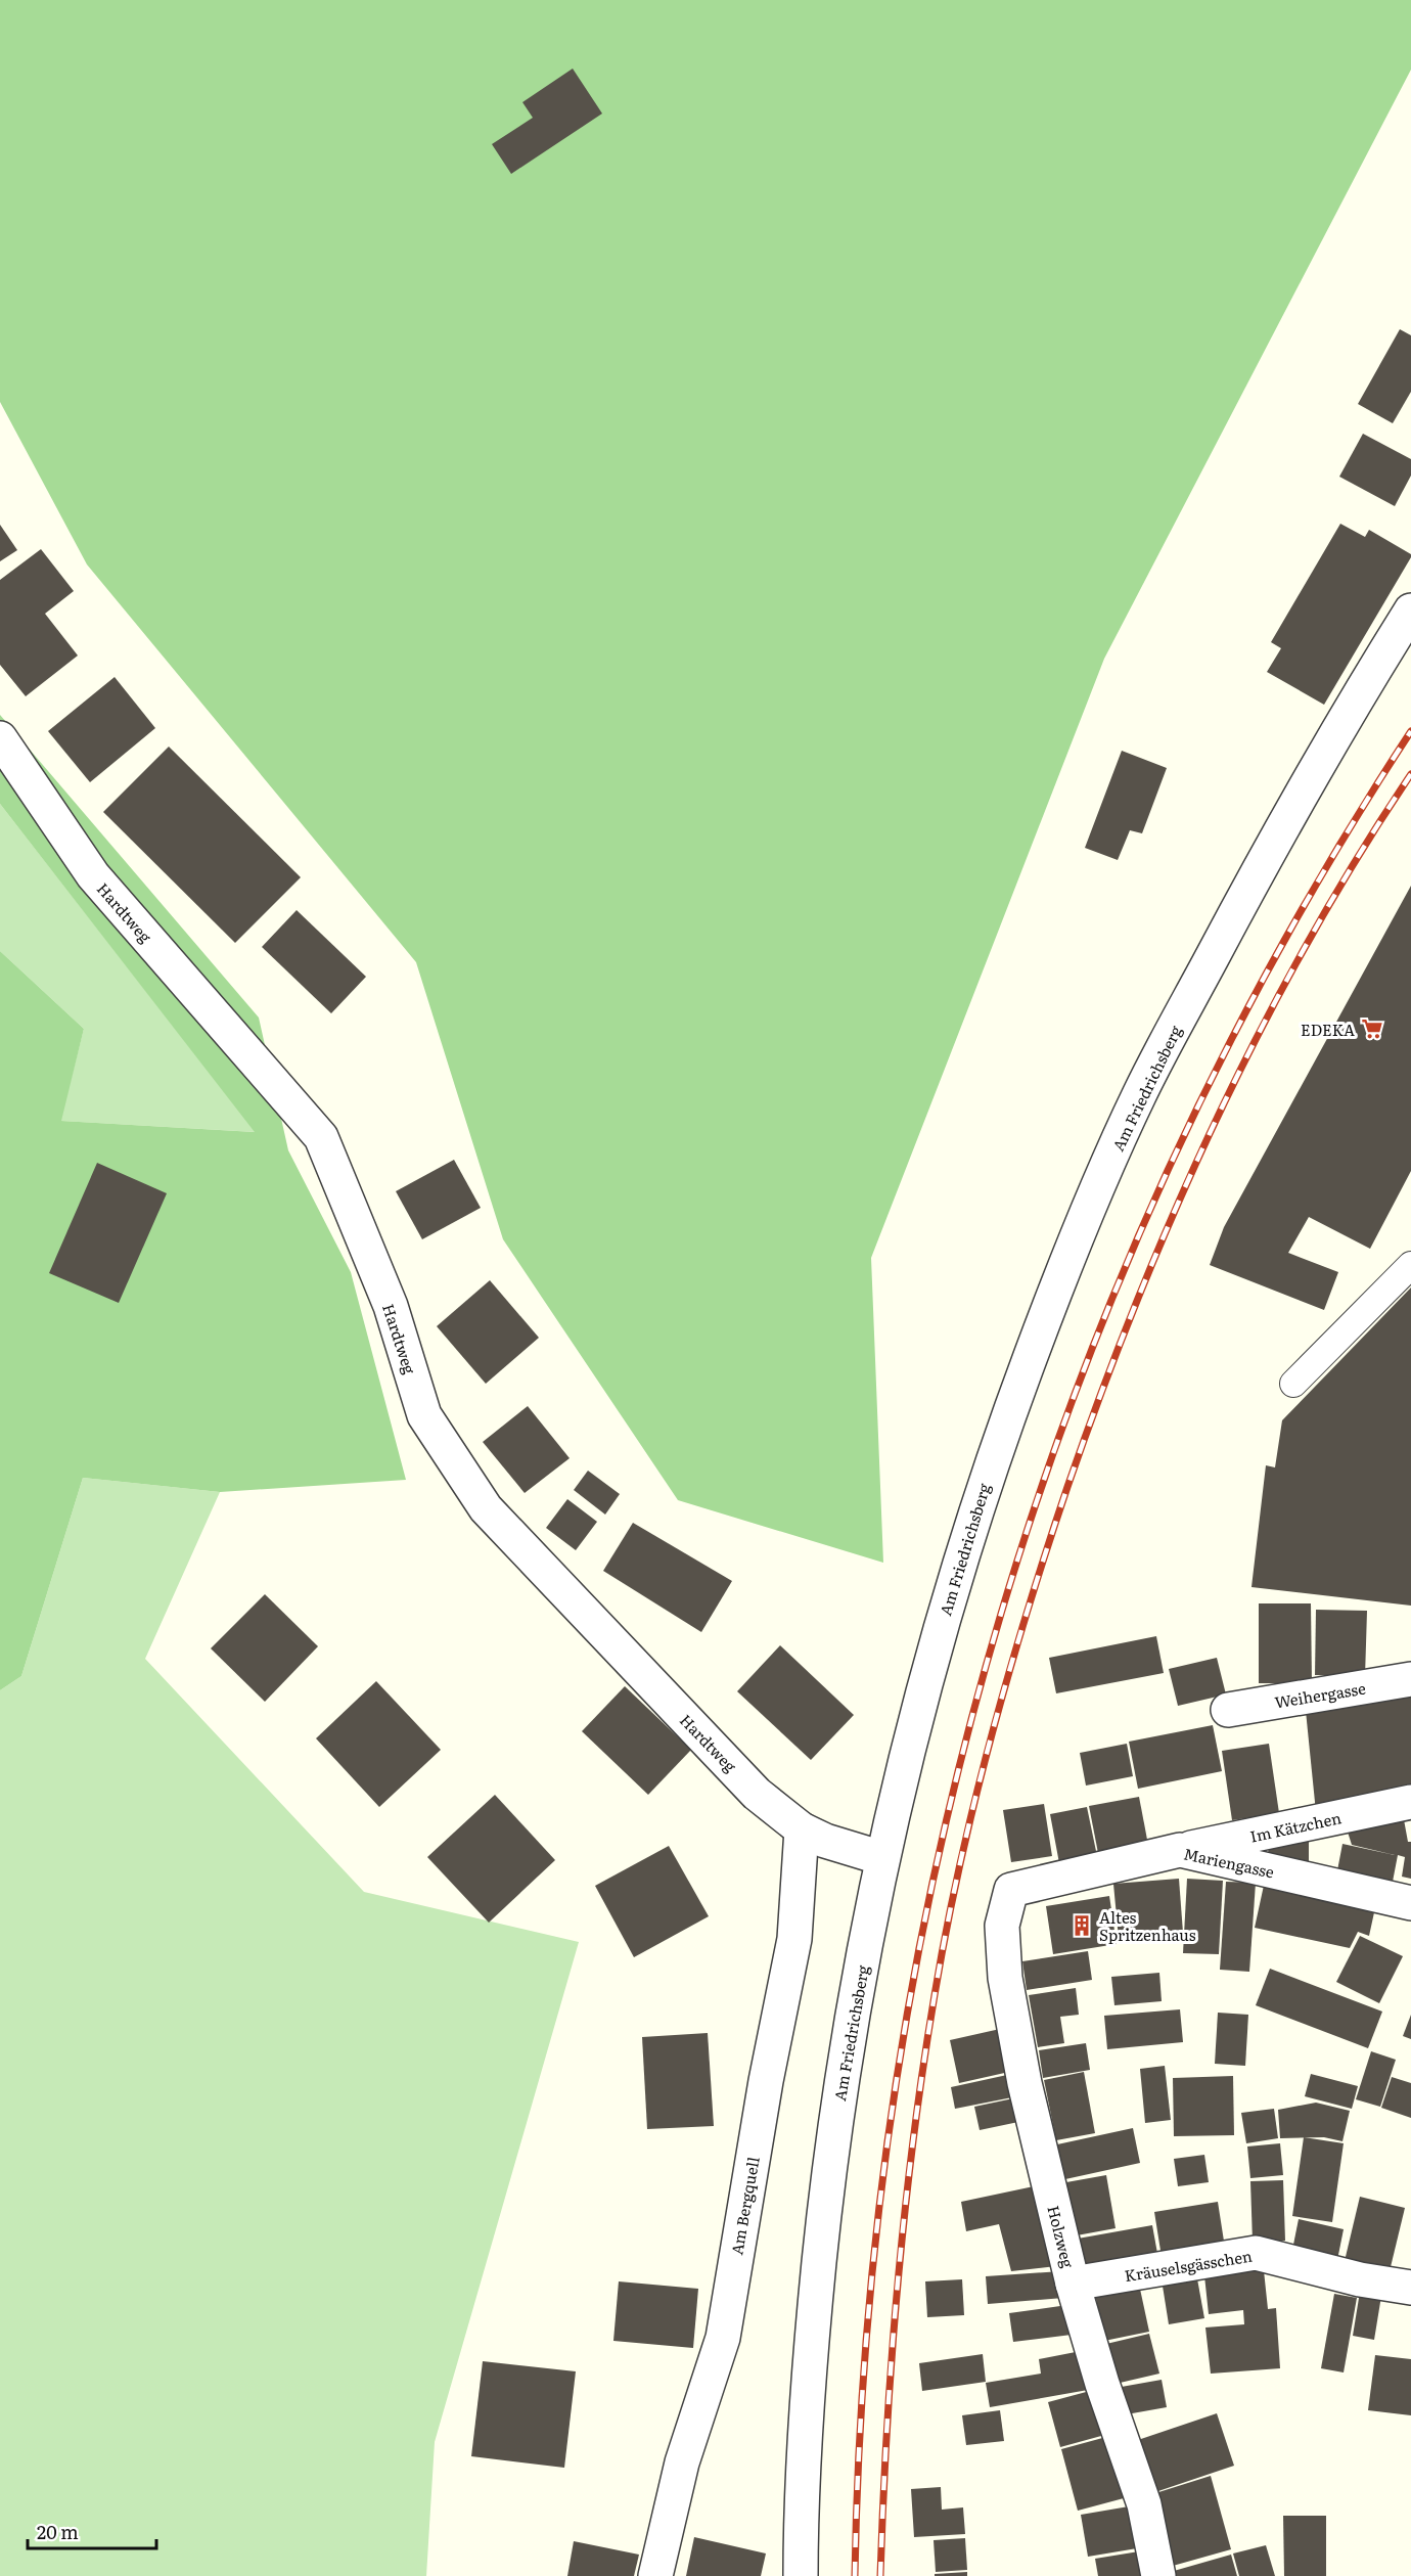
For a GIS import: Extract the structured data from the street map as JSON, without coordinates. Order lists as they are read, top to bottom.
{
  "streets": {
    "street": [
      "Hardtweg",
      "Am Friedrichsberg",
      "Weihergasse",
      "Im Kätzchen",
      "Mariengasse",
      "Am Bergquell",
      "Holzweg",
      "Kräuselsgässchen"
    ]
  },
  "crossings": [
    ["Hardtweg", "Am Friedrichsberg"],
    ["Hardtweg", "Am Bergquell"],
    ["Im Kätzchen", "Mariengasse"],
    ["Mariengasse", "Holzweg"],
    ["Holzweg", "Kräuselsgässchen"]
  ],
  "places": {
    "supermarket": ["EDEKA"],
    "building": ["Altes Spritzenhaus"]
  },
  "scale_bar": "20 m"
}
